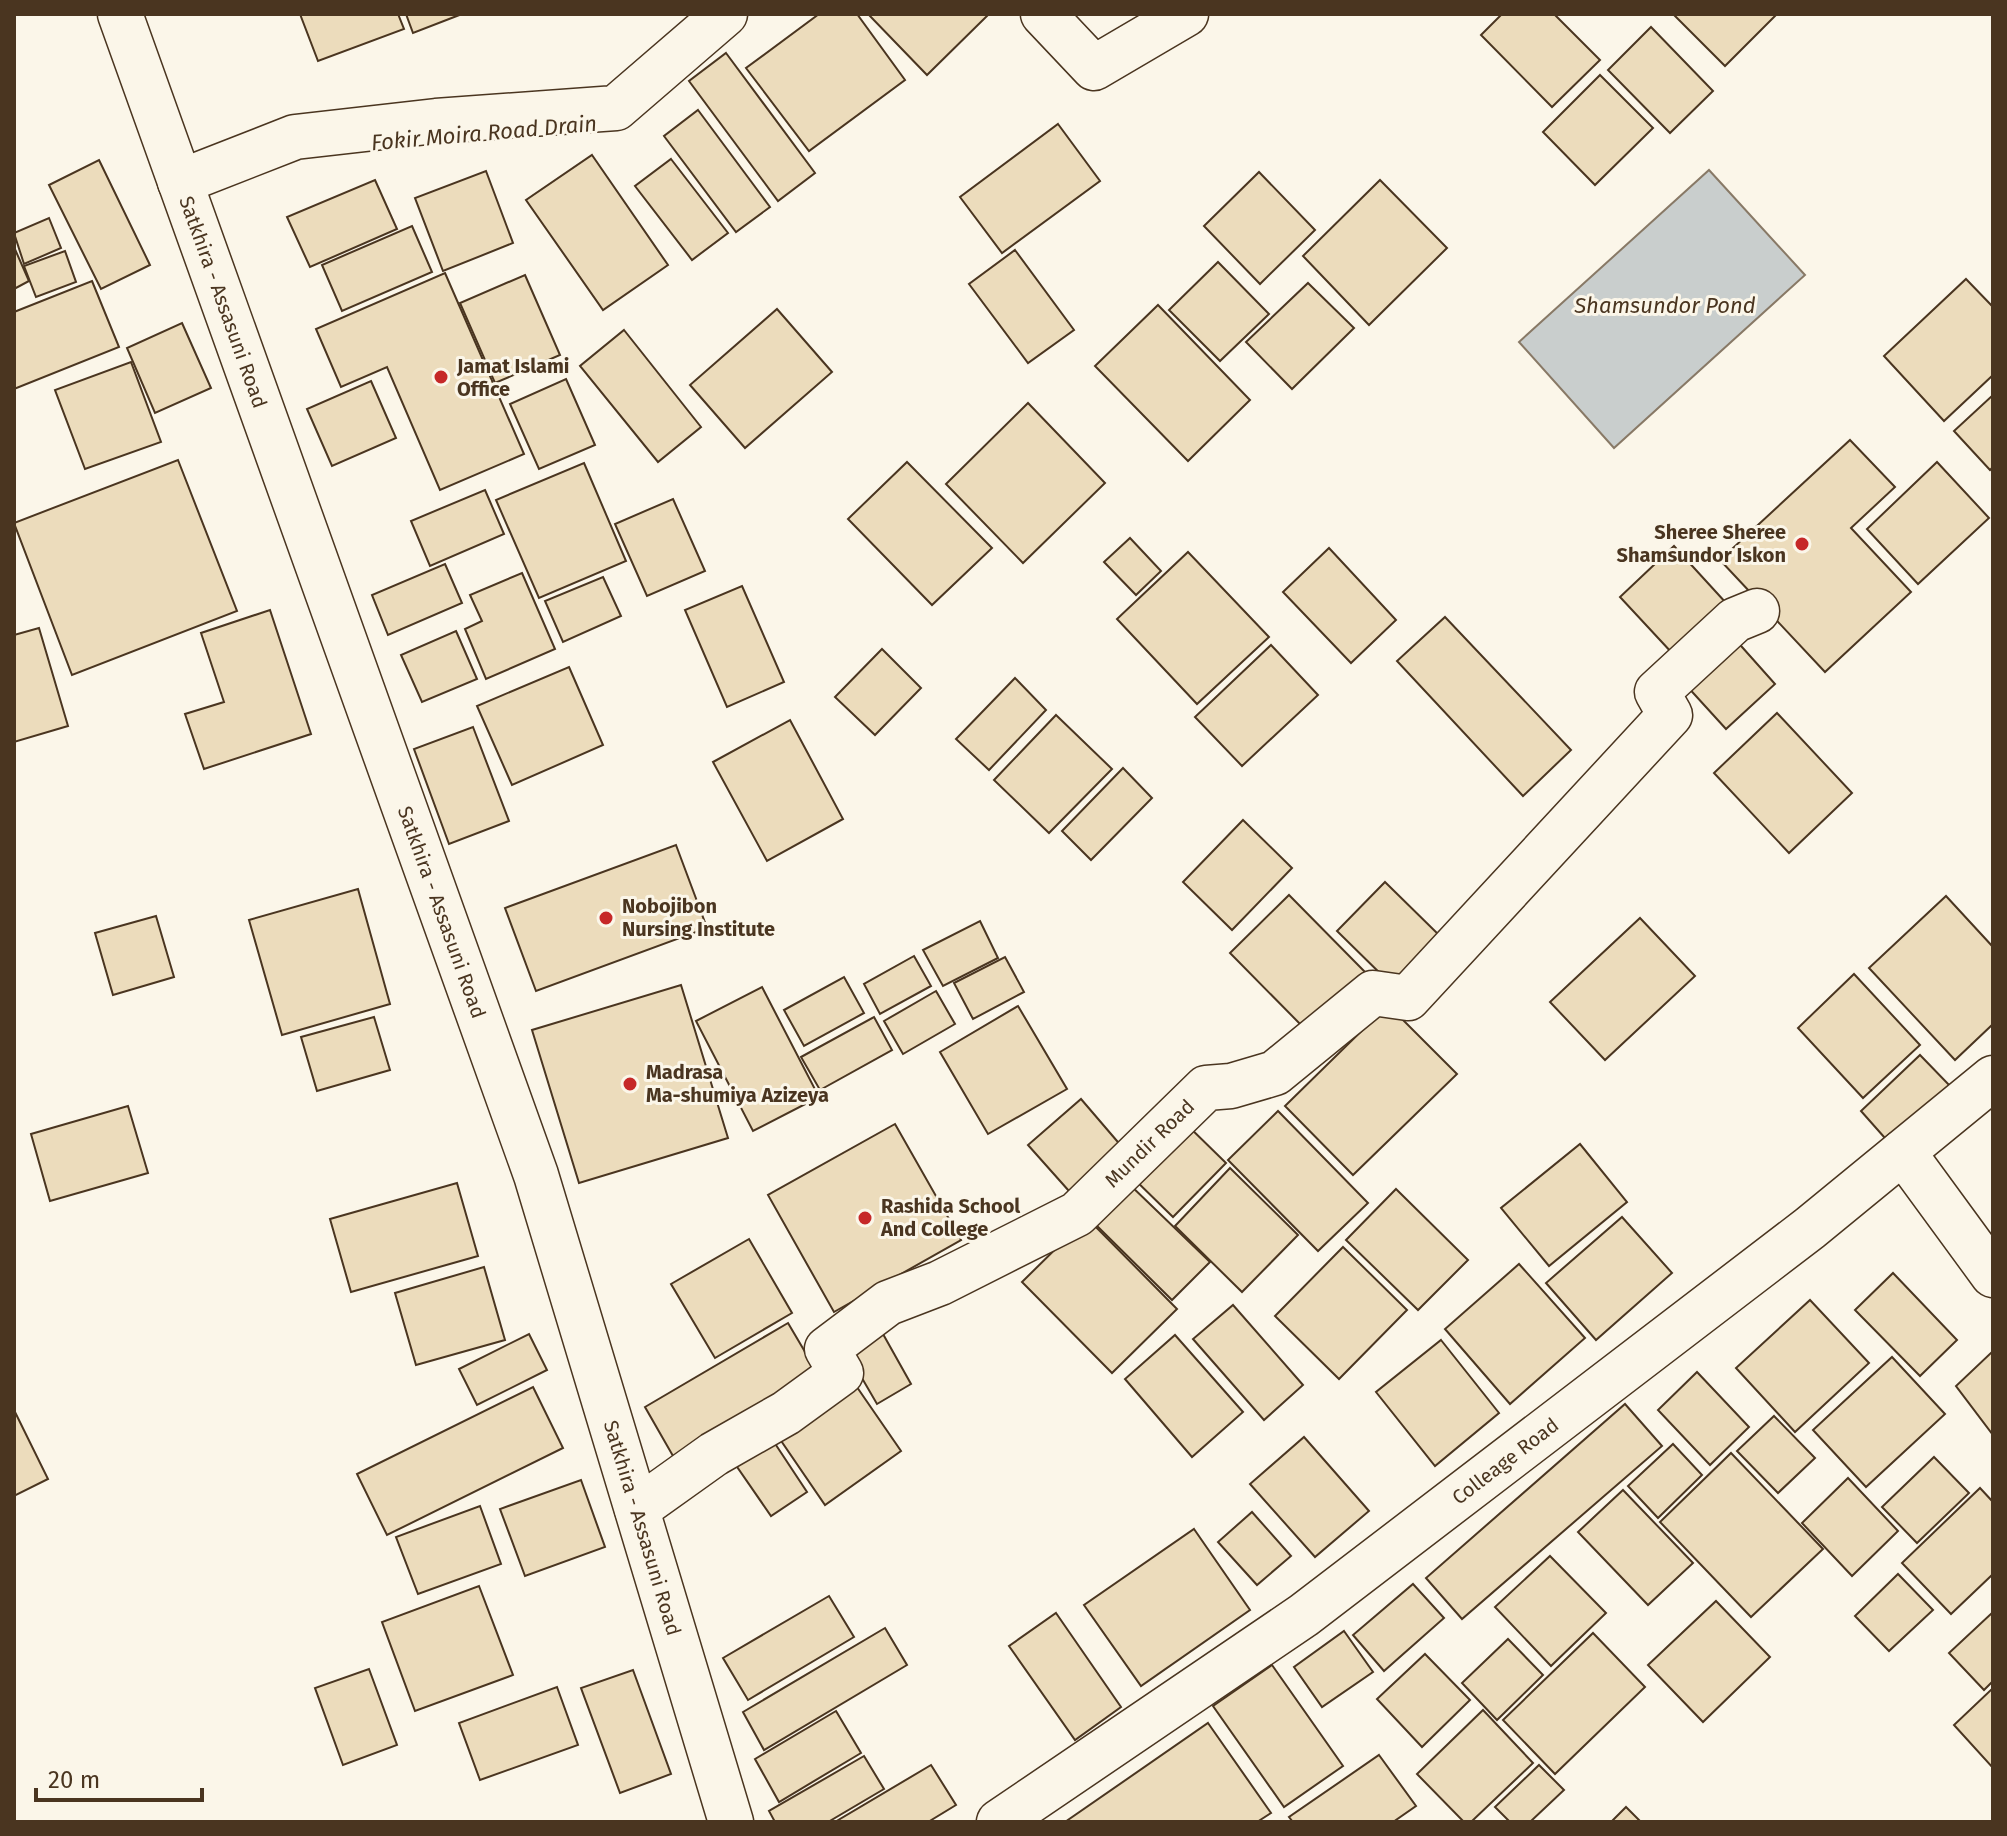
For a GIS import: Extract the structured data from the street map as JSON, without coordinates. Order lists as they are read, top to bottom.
{
  "streets": {
    "street": ["Satkhira - Assasuni Road", "Mundir Road", "Colleage Road"]
  },
  "crossings": [
    ["Satkhira - Assasuni Road", "Mundir Road"]
  ],
  "water": ["Fokir Moira Road Drain", "Shamsundor Pond"],
  "places": [
    "Jamat Islami Office",
    "Sheree Sheree Shamsundor Iskon",
    "Nobojibon Nursing Institute",
    "Madrasa Ma-shumiya Azizeya",
    "Rashida School And College"
  ],
  "scale_bar": "20 m"
}
